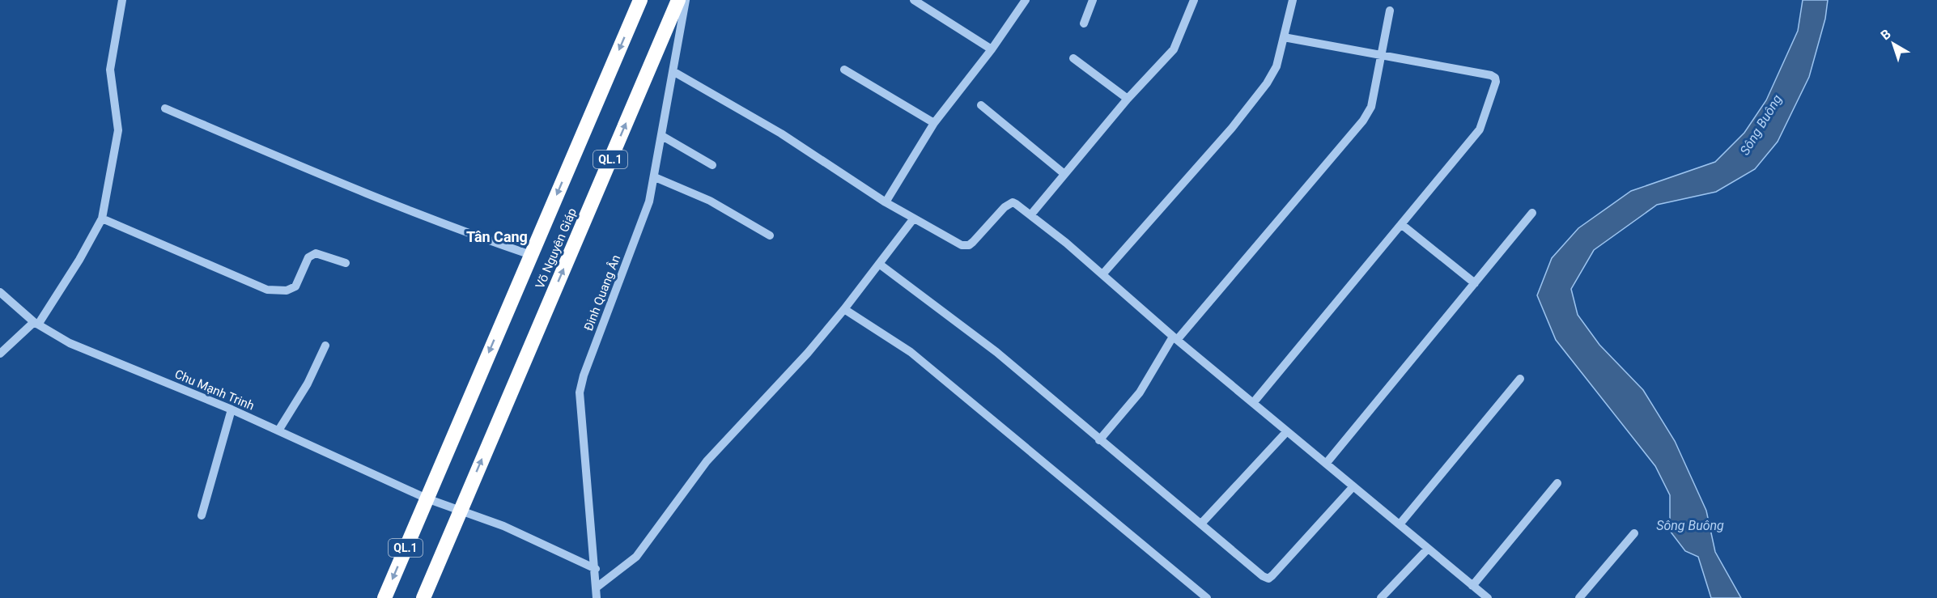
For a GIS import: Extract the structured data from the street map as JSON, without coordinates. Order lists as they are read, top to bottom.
{
  "streets": {
    "highway": ["QL.1", "Võ Nguyên Giáp"],
    "street": ["Đinh Quang Ân", "Chu Mạnh Trinh"]
  },
  "crossings": [
    ["QL.1", "Võ Nguyên Giáp"],
    ["QL.1", "Chu Mạnh Trinh"],
    ["Võ Nguyên Giáp", "Chu Mạnh Trinh"],
    ["Đinh Quang Ân", "Chu Mạnh Trinh"]
  ],
  "districts": ["Tân Cang"],
  "water": ["Sông Buông"],
  "north": "top left"
}
